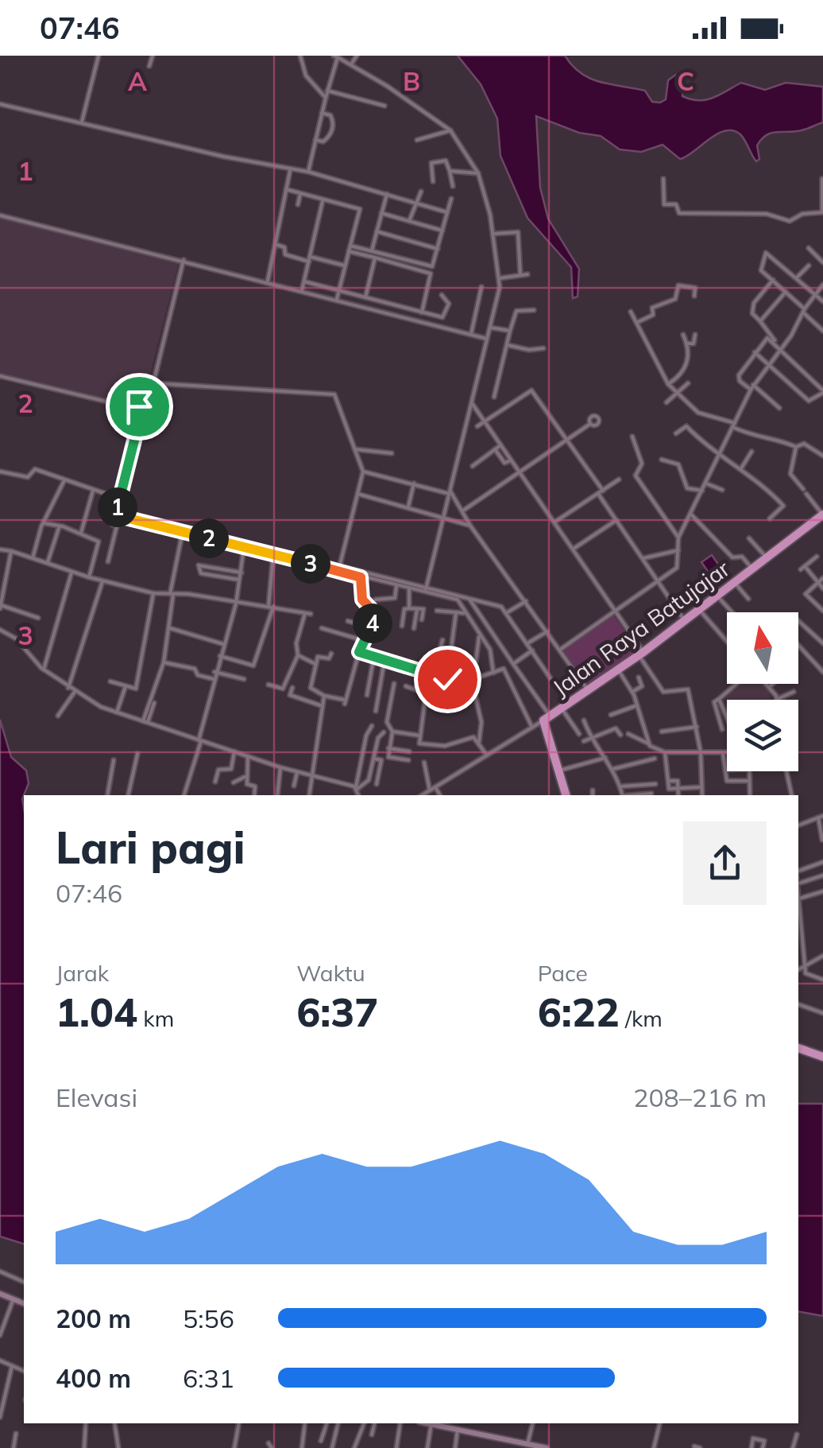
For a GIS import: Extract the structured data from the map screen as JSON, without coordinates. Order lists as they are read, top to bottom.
{
  "streets": {
    "highway": ["Jalan Raya Batujajar"]
  },
  "north": "top",
  "page": {
    "status": "07:46",
    "pins": [
      "1",
      "2",
      "3",
      "4"
    ],
    "heading": ["Lari pagi", "07:46"],
    "stats": [
      ["Jarak", "1.04 km"],
      ["Waktu", "6:37"],
      ["Pace", "6:22 /km"]
    ],
    "chart": ["Elevasi", "208–216 m"],
    "list": [
      {
        "name": "200 m",
        "note": "5:56"
      },
      {
        "name": "400 m",
        "note": "6:31"
      }
    ]
  },
  "grid": {
    "columns": ["A", "B", "C"],
    "rows": ["1", "2", "3"]
  }
}
